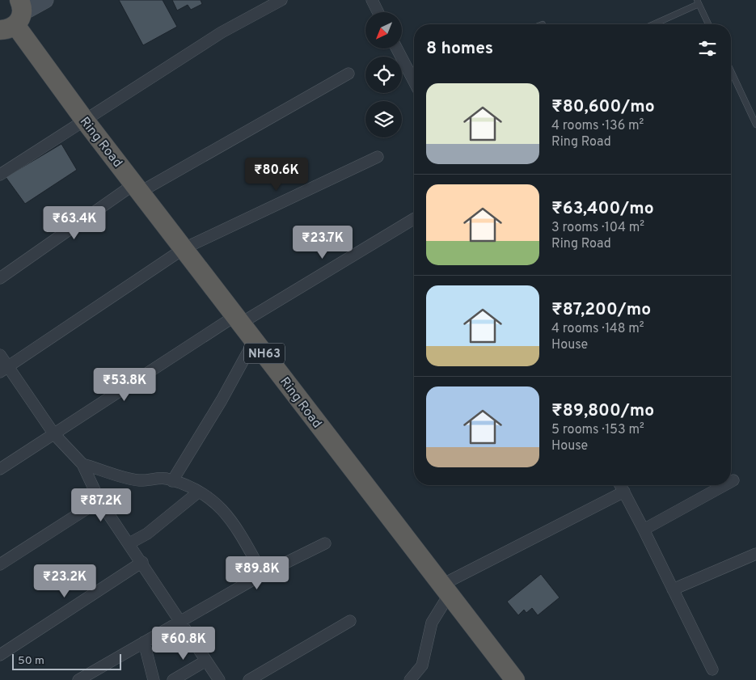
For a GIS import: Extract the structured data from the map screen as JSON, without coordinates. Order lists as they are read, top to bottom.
{
  "streets": {
    "highway": ["Ring Road", "NH63"]
  },
  "scale_bar": "50 m",
  "north": "bottom left",
  "page": {
    "heading": "8 homes",
    "list": [
      {
        "name": "₹80,600/mo",
        "note": "4 rooms · 136 m² · Ring Road"
      },
      {
        "name": "₹63,400/mo",
        "note": "3 rooms · 104 m² · Ring Road"
      },
      {
        "name": "₹87,200/mo",
        "note": "4 rooms · 148 m² · House"
      },
      {
        "name": "₹89,800/mo",
        "note": "5 rooms · 153 m² · House"
      }
    ],
    "price": [
      "₹80.6K",
      "₹63.4K",
      "₹23.7K",
      "₹53.8K",
      "₹87.2K",
      "₹89.8K",
      "₹23.2K",
      "₹60.8K"
    ],
    "scale": "50 m"
  }
}
